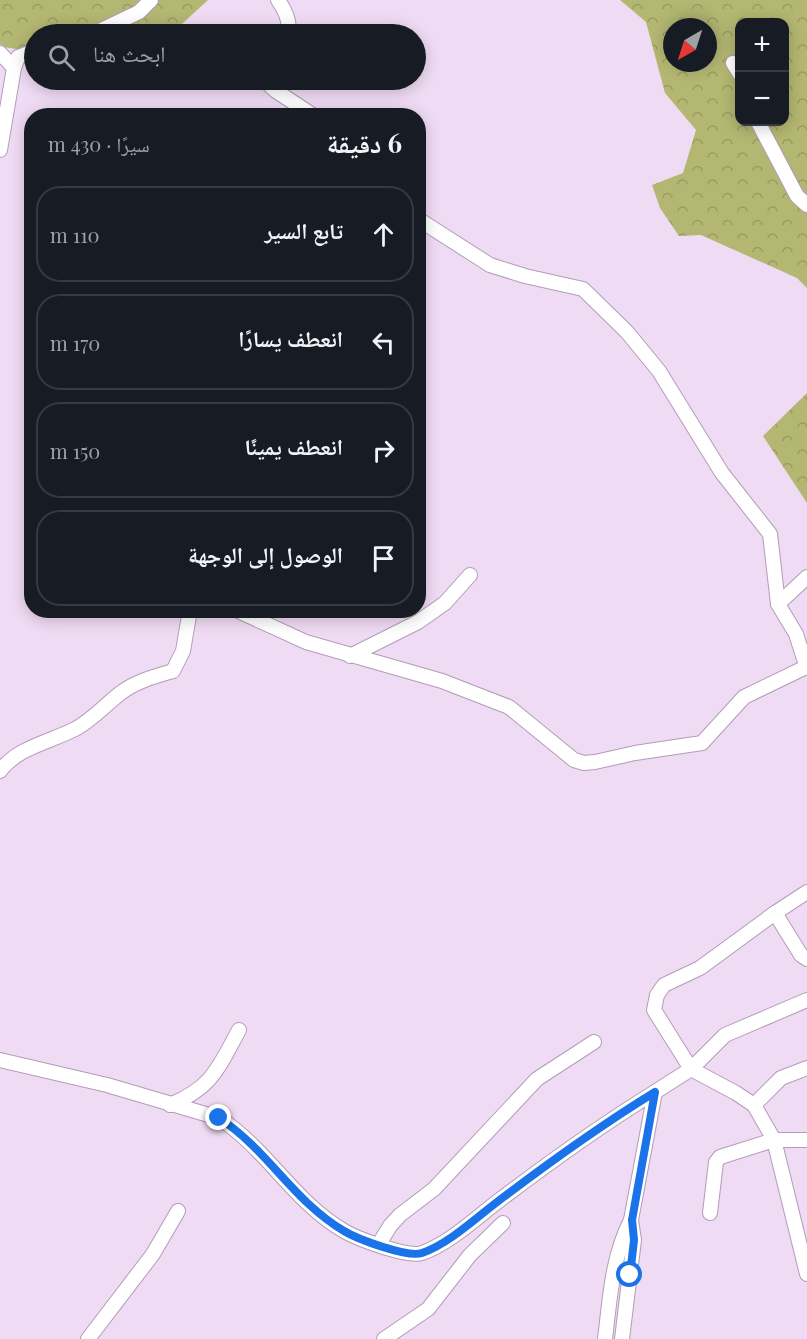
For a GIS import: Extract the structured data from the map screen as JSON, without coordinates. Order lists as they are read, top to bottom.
{
  "north": "bottom left",
  "page": {
    "map_buttons": ["+", "−"],
    "search": "ابحث هنا",
    "heading": ["6 دقيقة", "سيرًا · 430 m"],
    "list": [
      ["تابع السير", "110 m"],
      ["انعطف يسارًا", "170 m"],
      ["انعطف يمينًا", "150 m"],
      "الوصول إلى الوجهة"
    ]
  }
}
